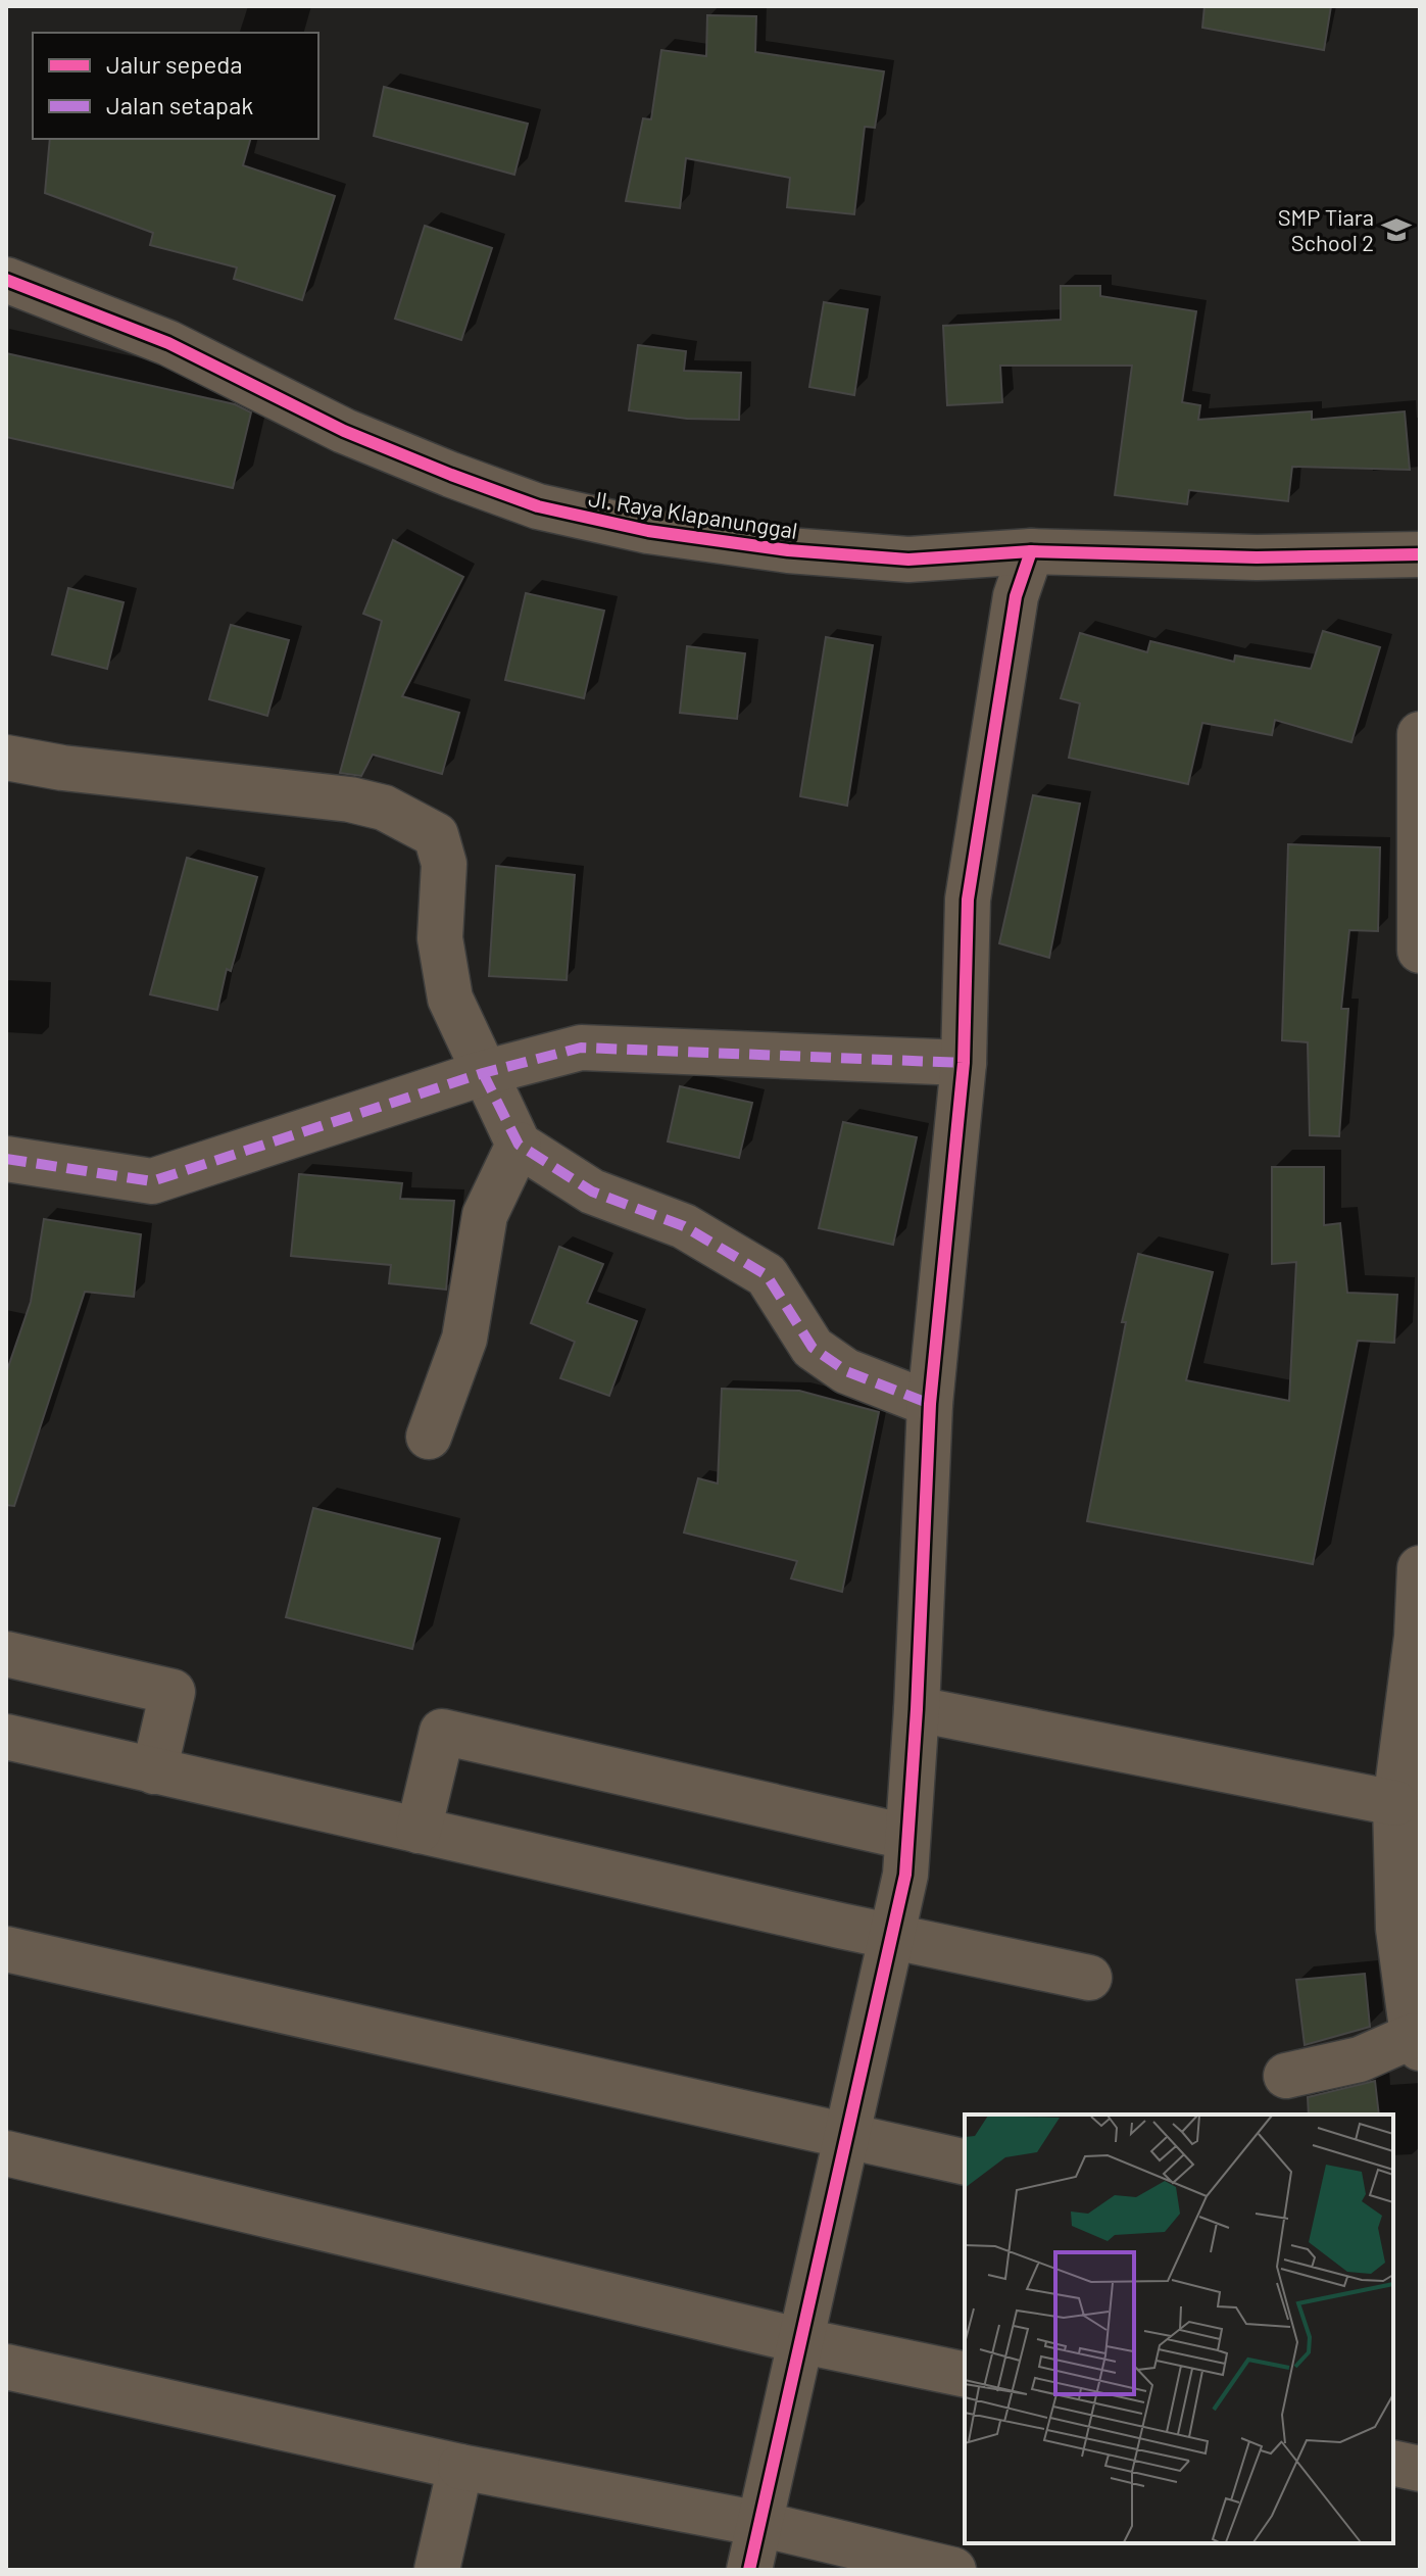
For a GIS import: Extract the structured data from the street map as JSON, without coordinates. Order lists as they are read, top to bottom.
{
  "streets": {
    "street": ["Jl. Raya Klapanunggal"]
  },
  "places": {
    "school or university": ["SMP Tiara School 2"]
  },
  "legend": ["Jalur sepeda", "Jalan setapak"]
}
